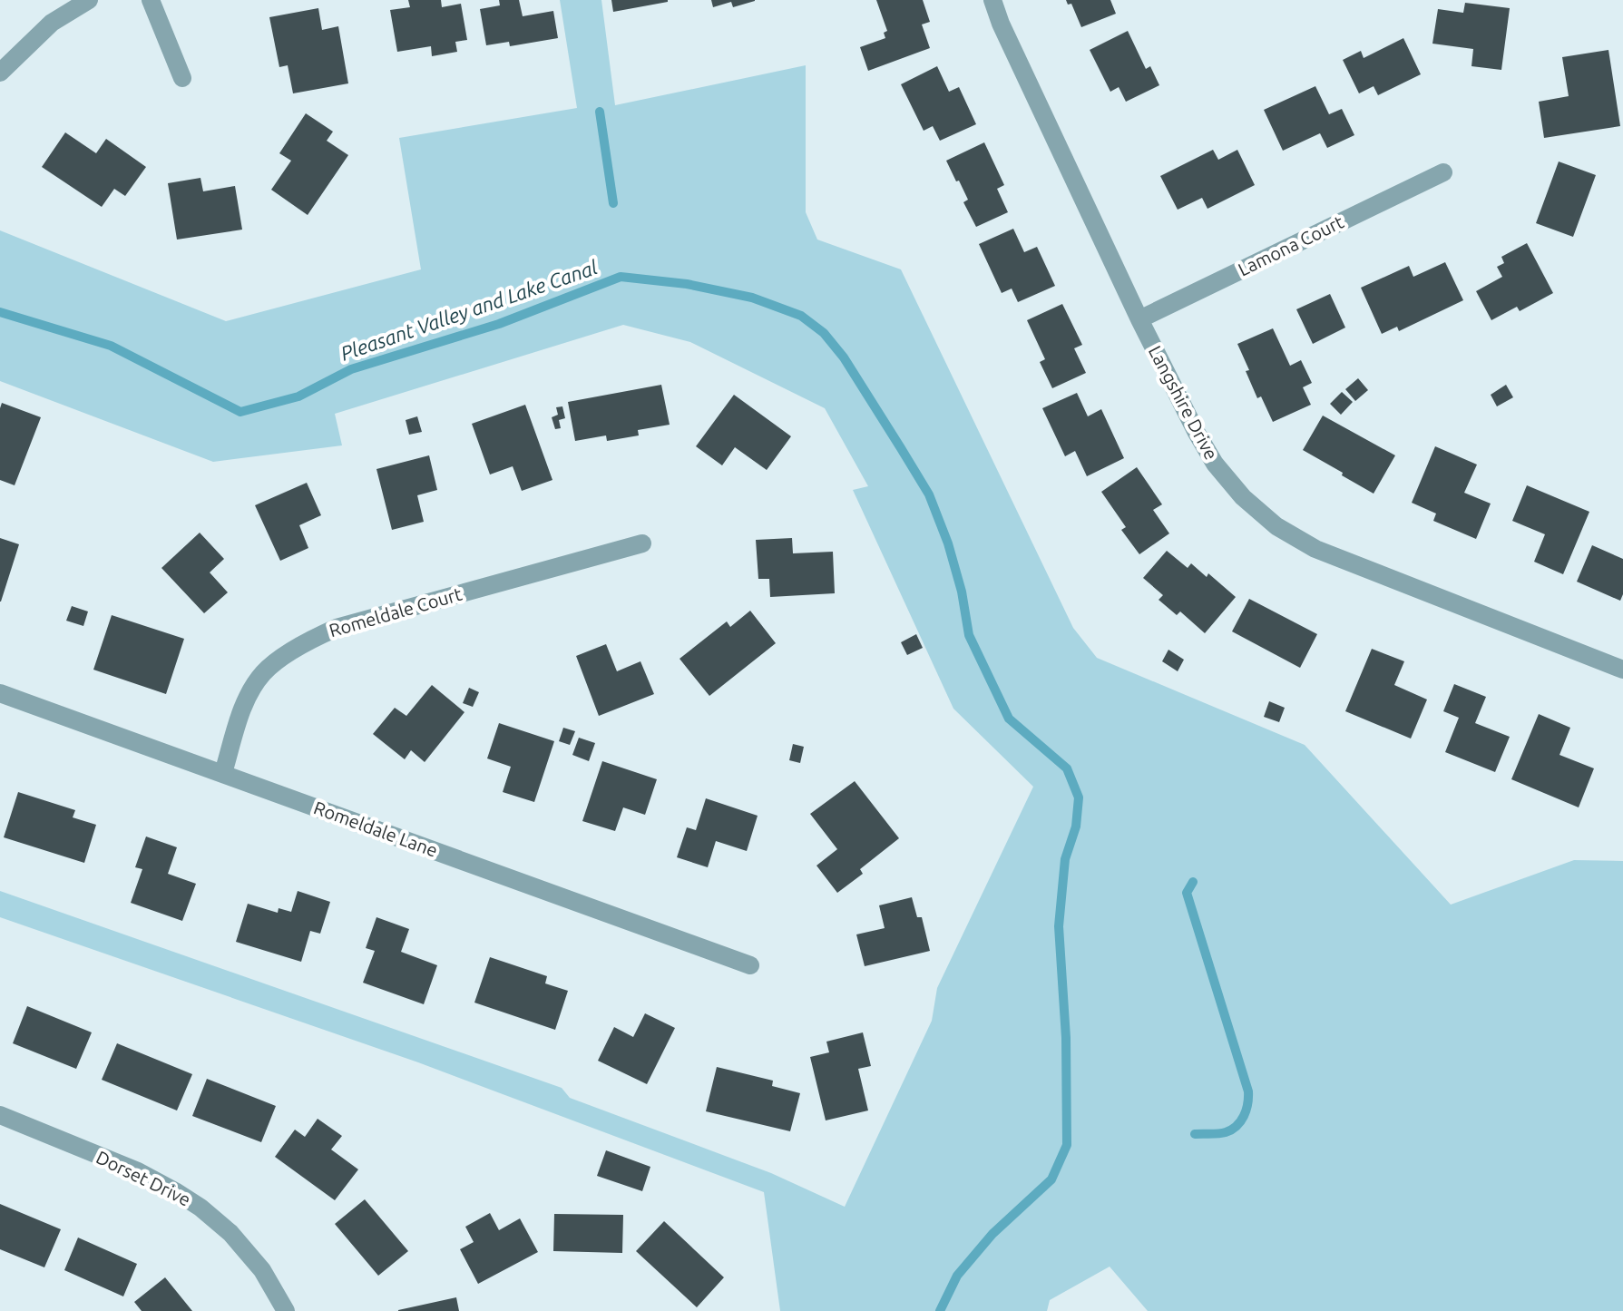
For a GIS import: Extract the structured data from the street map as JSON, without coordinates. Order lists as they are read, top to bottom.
{
  "streets": {
    "street": [
      "Lamona Court",
      "Langshire Drive",
      "Romeldale Court",
      "Romeldale Lane",
      "Dorset Drive"
    ]
  },
  "crossings": [
    ["Lamona Court", "Langshire Drive"],
    ["Romeldale Court", "Romeldale Lane"]
  ],
  "water": ["Pleasant Valley and Lake Canal"]
}
